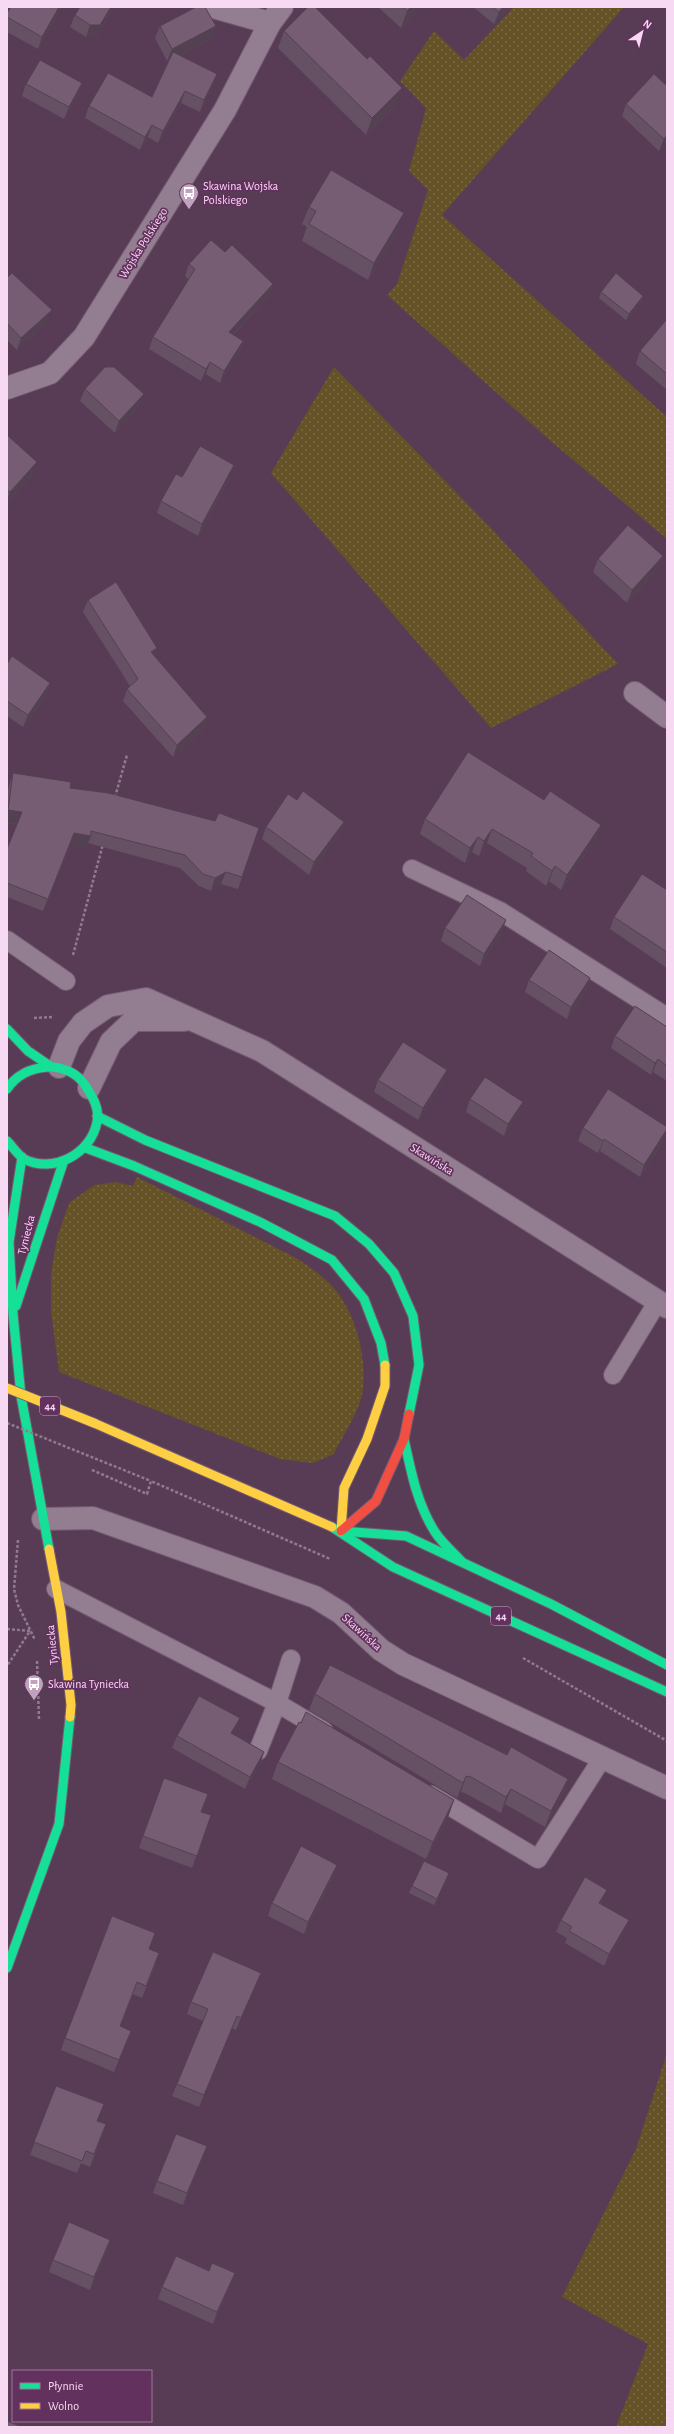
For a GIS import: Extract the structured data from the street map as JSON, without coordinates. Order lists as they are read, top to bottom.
{
  "streets": {
    "street": [
      "Wojska Polskiego",
      "Skawińska",
      "Tyniecka",
      "44"
    ]
  },
  "crossings": [
    ["Skawińska", "Tyniecka"]
  ],
  "places": {
    "bus stop": ["Skawina Wojska Polskiego", "Skawina Tyniecka"]
  },
  "legend": ["Płynnie", "Wolno"],
  "north": "top right"
}
